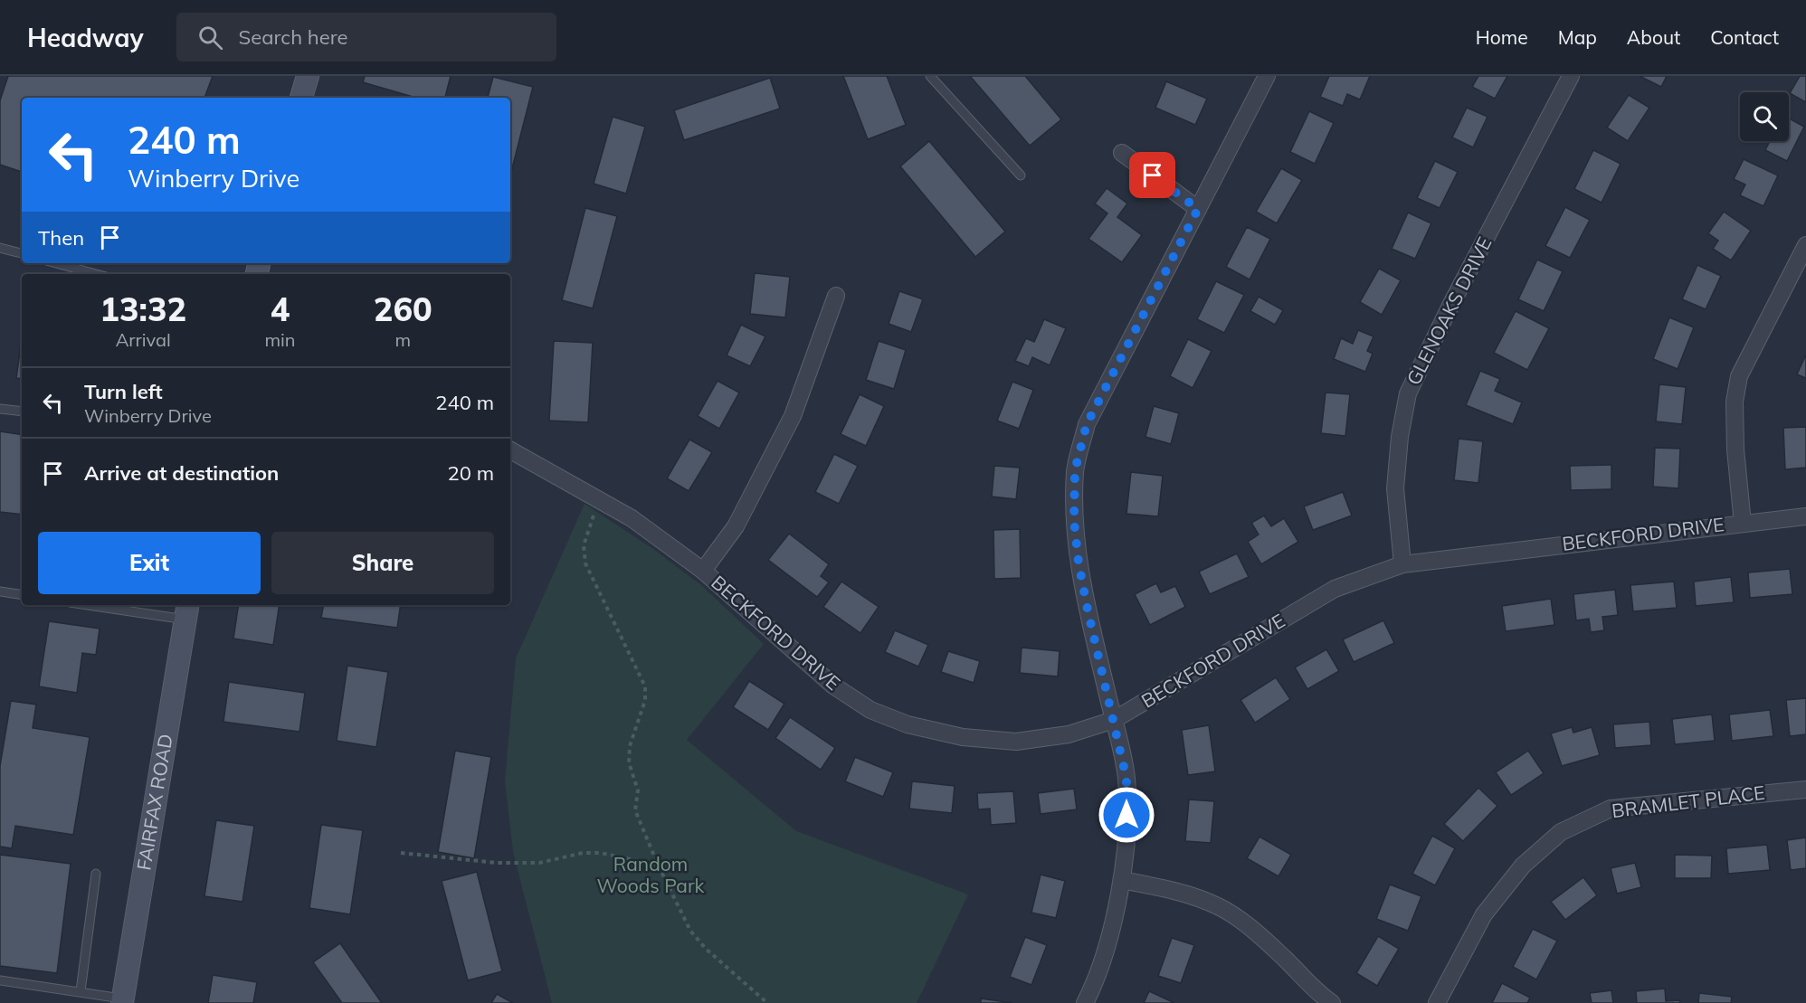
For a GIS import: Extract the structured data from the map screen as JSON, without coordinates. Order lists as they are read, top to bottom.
{
  "streets": {
    "street": [
      "GLENOAKS DRIVE",
      "BECKFORD DRIVE",
      "FAIRFAX ROAD",
      "BRAMLET PLACE"
    ]
  },
  "crossings": [
    ["GLENOAKS DRIVE", "BECKFORD DRIVE"]
  ],
  "parks": ["Random Woods Park"],
  "page": {
    "header": "Headway",
    "search": "Search here",
    "nav": [
      "Home",
      "Map",
      "About",
      "Contact"
    ],
    "turn": ["240 m", "Winberry Drive"],
    "then": "Then",
    "eta": [
      "13:32",
      "Arrival",
      "4",
      "min",
      "260",
      "m"
    ],
    "list": [
      {
        "name": "Turn left",
        "note": "Winberry Drive",
        "value": "240 m"
      },
      {
        "name": "Arrive at destination",
        "value": "20 m"
      }
    ],
    "buttons": ["Exit", "Share"]
  }
}
